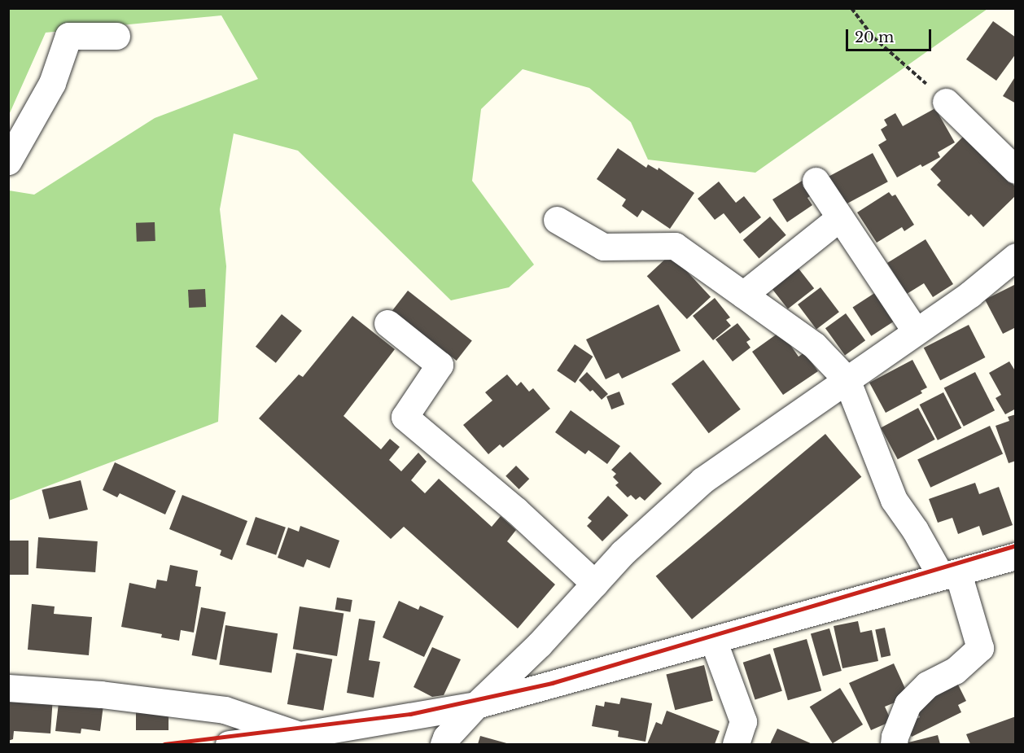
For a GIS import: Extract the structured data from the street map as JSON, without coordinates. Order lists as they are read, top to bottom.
{
  "scale_bar": "20 m"
}
